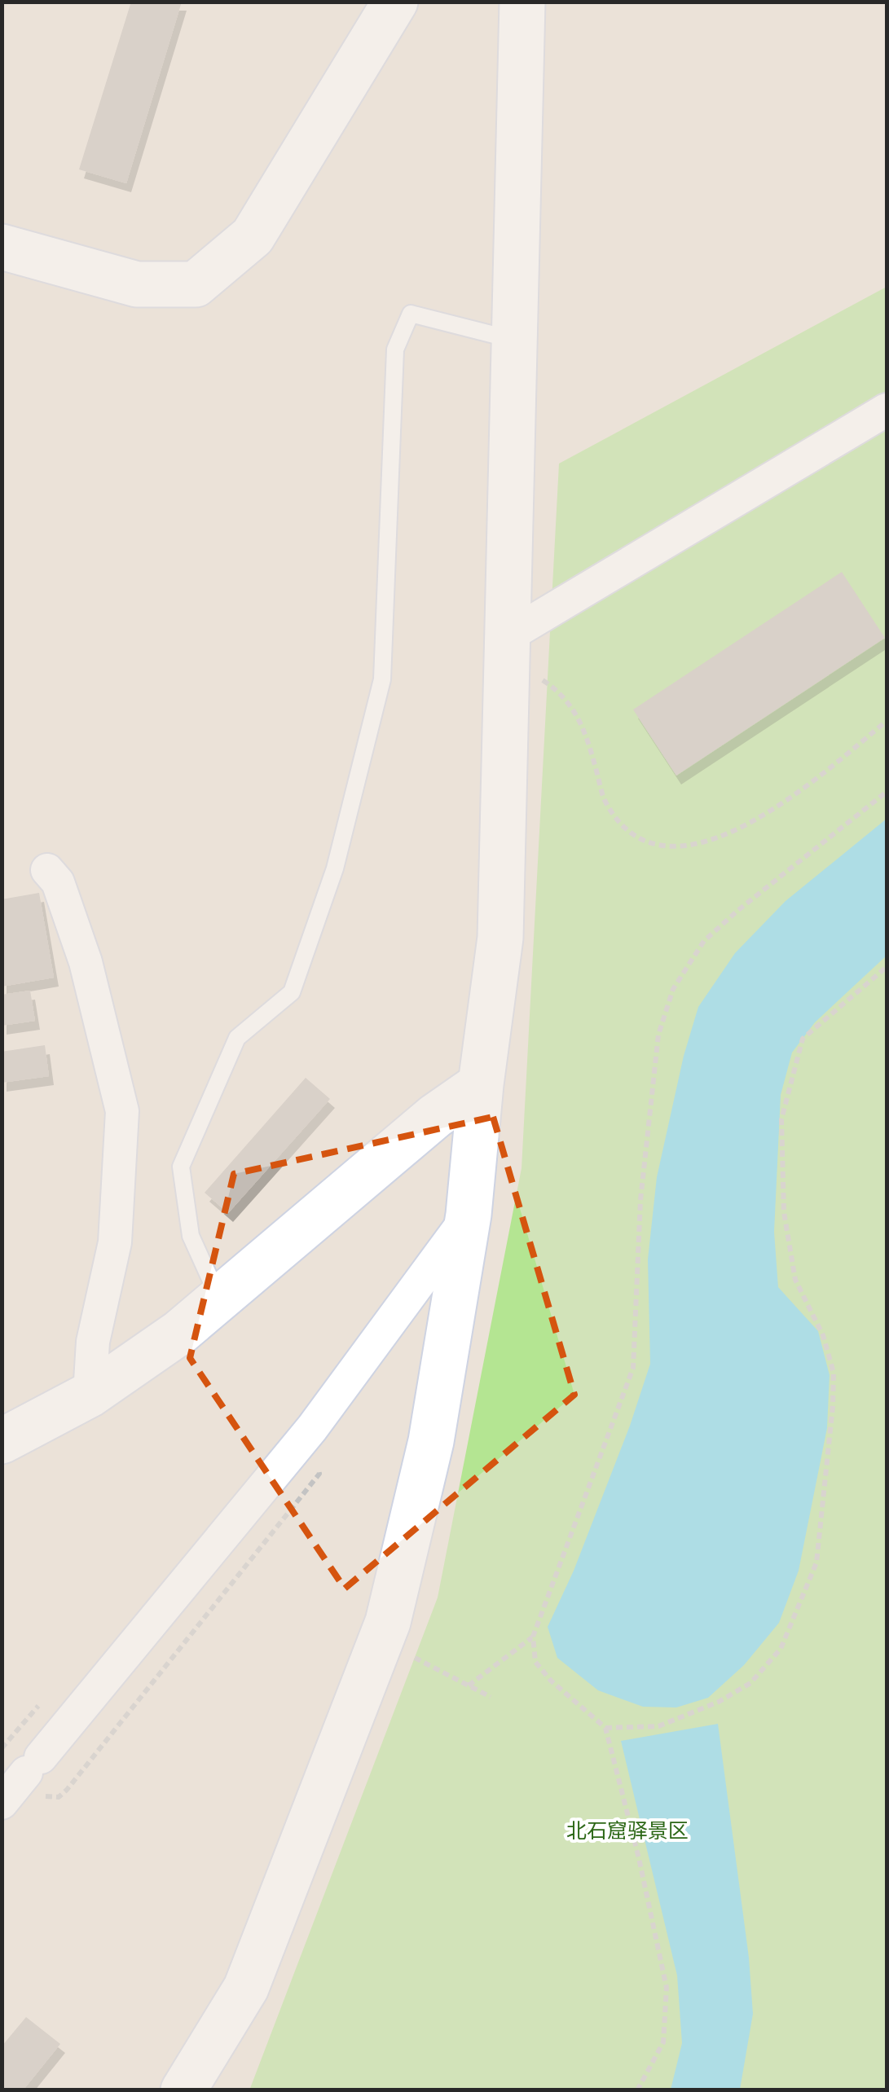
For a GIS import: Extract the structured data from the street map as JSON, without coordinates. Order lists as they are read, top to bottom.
{
  "parks": ["北石窟驿景区"]
}
